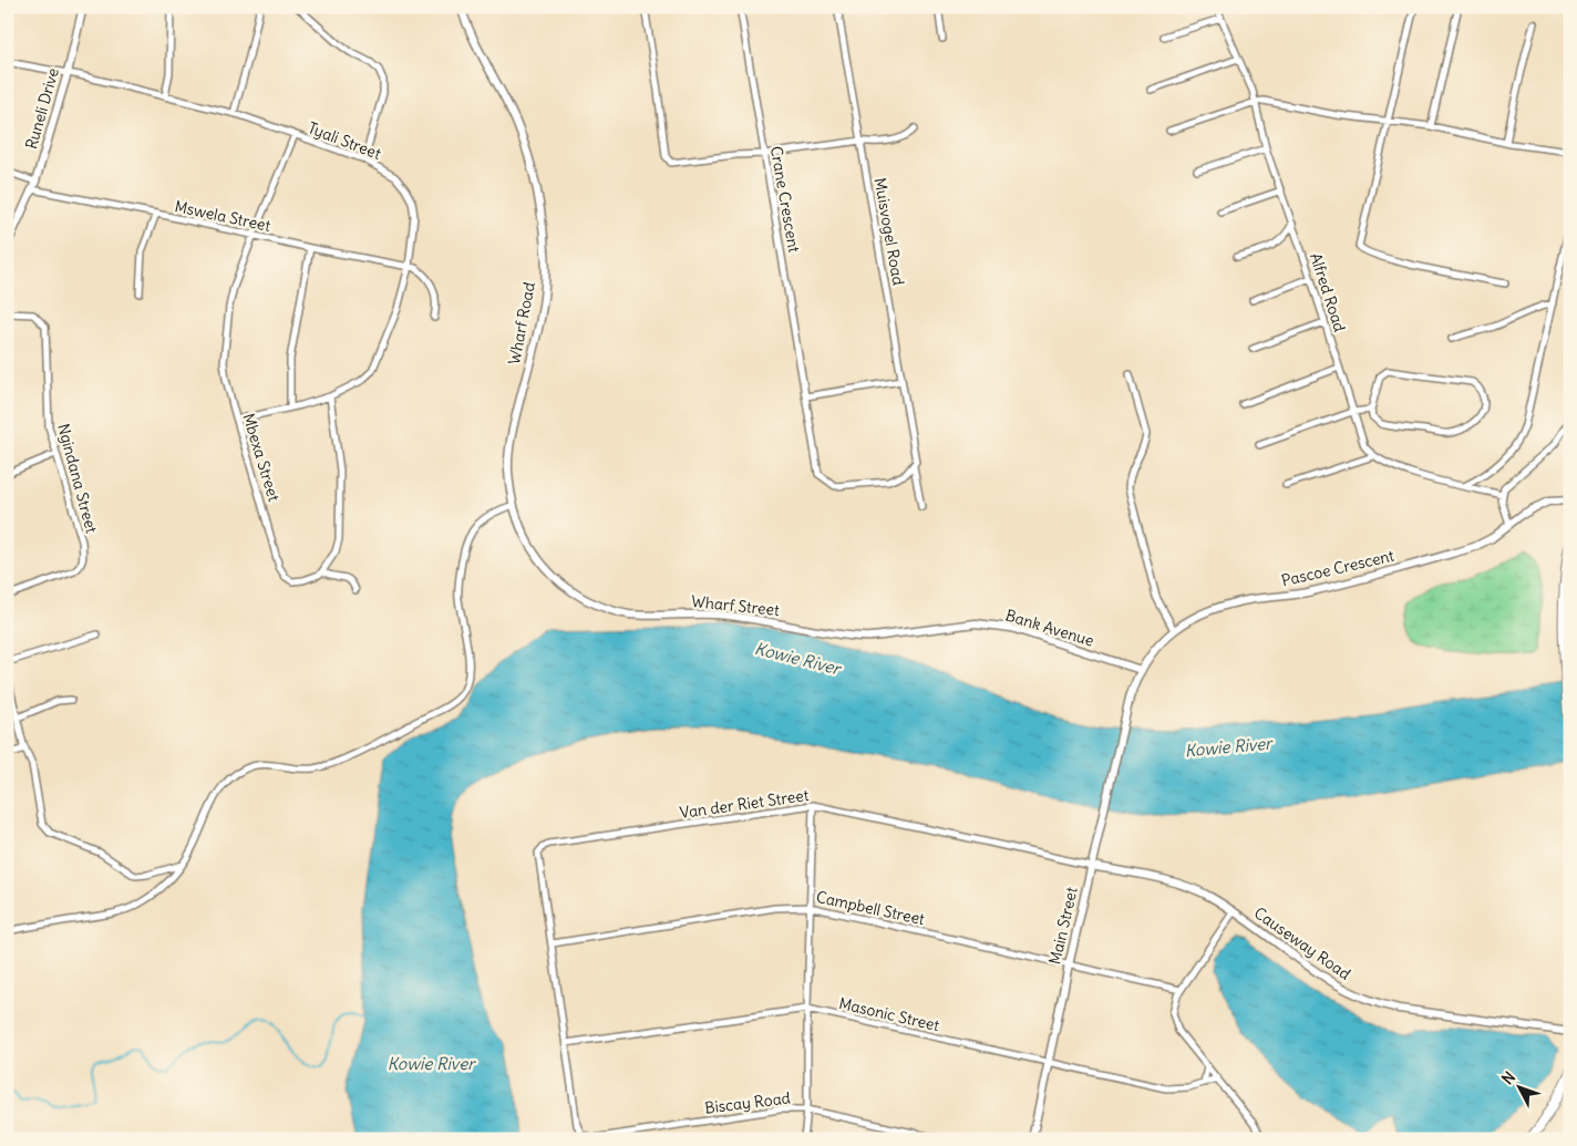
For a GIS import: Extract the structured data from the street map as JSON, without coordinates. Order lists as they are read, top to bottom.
{
  "streets": {
    "street": [
      "Runeli Drive",
      "Tyali Street",
      "Crane Crescent",
      "Mswela Street",
      "Muisvogel Road",
      "Alfred Road",
      "Wharf Road",
      "Mbexa Street",
      "Ngindana Street",
      "Pascoe Crescent",
      "Wharf Street",
      "Bank Avenue",
      "Van der Riet Street",
      "Campbell Street",
      "Main Street",
      "Causeway Road",
      "Masonic Street",
      "Biscay Road"
    ]
  },
  "crossings": [
    ["Runeli Drive", "Tyali Street"],
    ["Runeli Drive", "Mswela Street"],
    ["Tyali Street", "Mswela Street"],
    ["Tyali Street", "Mbexa Street"],
    ["Crane Crescent", "Muisvogel Road"],
    ["Mswela Street", "Mbexa Street"],
    ["Wharf Road", "Wharf Street"],
    ["Pascoe Crescent", "Bank Avenue"],
    ["Pascoe Crescent", "Main Street"],
    ["Wharf Street", "Bank Avenue"],
    ["Van der Riet Street", "Campbell Street"],
    ["Van der Riet Street", "Main Street"],
    ["Van der Riet Street", "Causeway Road"],
    ["Campbell Street", "Main Street"],
    ["Main Street", "Causeway Road"],
    ["Main Street", "Masonic Street"]
  ],
  "water": ["Kowie River"],
  "north": "top left"
}
